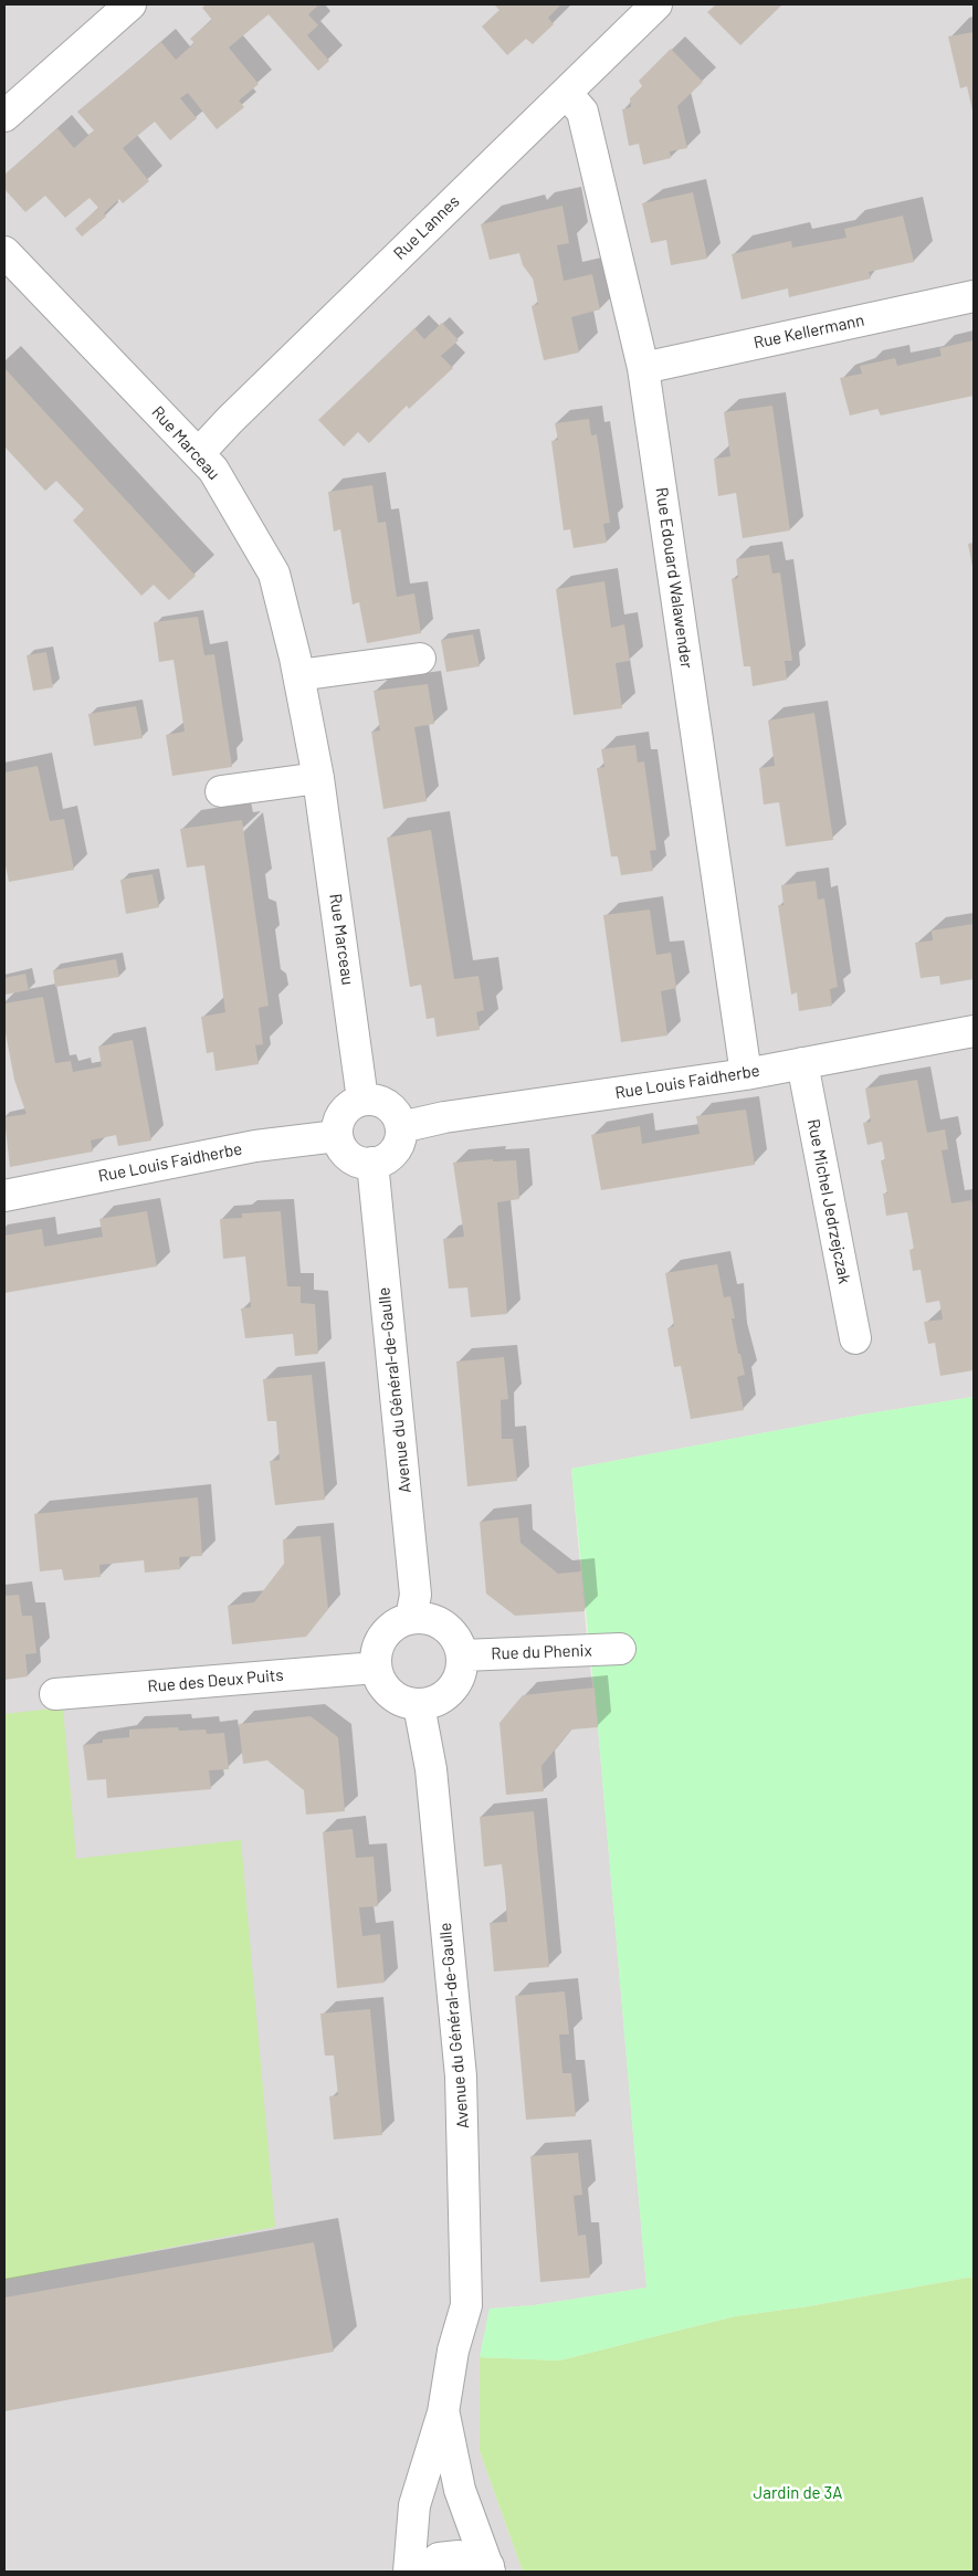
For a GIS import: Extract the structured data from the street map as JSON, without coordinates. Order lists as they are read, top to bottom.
{
  "streets": {
    "street": [
      "Rue Lannes",
      "Rue Kellermann",
      "Rue Marceau",
      "Rue Edouard Walawender",
      "Rue Louis Faidherbe",
      "Rue Michel Jedrzejczak",
      "Avenue du Général-de-Gaulle",
      "Rue du Phenix",
      "Rue des Deux Puits"
    ]
  },
  "crossings": [
    ["Rue Lannes", "Rue Marceau"],
    ["Rue Lannes", "Rue Edouard Walawender"],
    ["Rue Kellermann", "Rue Edouard Walawender"],
    ["Rue Marceau", "Rue Louis Faidherbe"],
    ["Rue Marceau", "Avenue du Général-de-Gaulle"],
    ["Rue Edouard Walawender", "Rue Louis Faidherbe"],
    ["Rue Louis Faidherbe", "Rue Michel Jedrzejczak"],
    ["Rue Louis Faidherbe", "Avenue du Général-de-Gaulle"],
    ["Avenue du Général-de-Gaulle", "Rue du Phenix"],
    ["Avenue du Général-de-Gaulle", "Rue des Deux Puits"],
    ["Rue du Phenix", "Rue des Deux Puits"]
  ],
  "parks": ["Jardin de 3A"]
}
